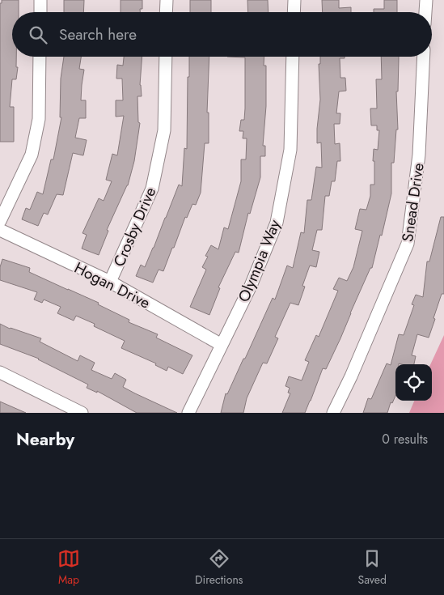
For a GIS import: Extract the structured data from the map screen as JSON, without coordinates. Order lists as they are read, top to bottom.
{
  "streets": {
    "street": [
      "Snead Drive",
      "Crosby Drive",
      "Olympia Way",
      "Hogan Drive"
    ]
  },
  "crossings": [
    ["Crosby Drive", "Hogan Drive"],
    ["Olympia Way", "Hogan Drive"]
  ],
  "page": {
    "search": "Search here",
    "heading": ["Nearby", "0 results"],
    "nav": ["Map", "Directions", "Saved"]
  }
}
